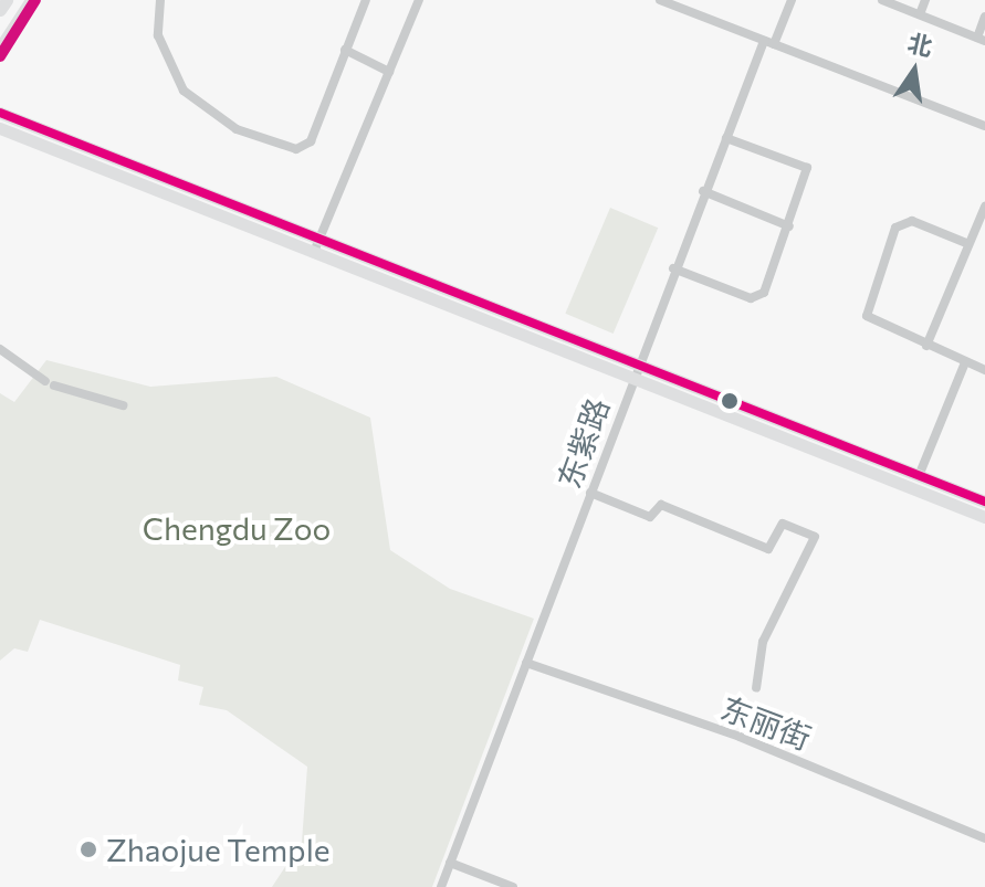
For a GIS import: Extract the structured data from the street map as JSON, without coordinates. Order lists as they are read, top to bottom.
{
  "streets": {
    "street": ["东紫路", "东丽街"]
  },
  "crossings": [
    ["东紫路", "东丽街"]
  ],
  "parks": ["Chengdu Zoo"],
  "places": ["Zhaojue Temple"],
  "north": "top"
}
